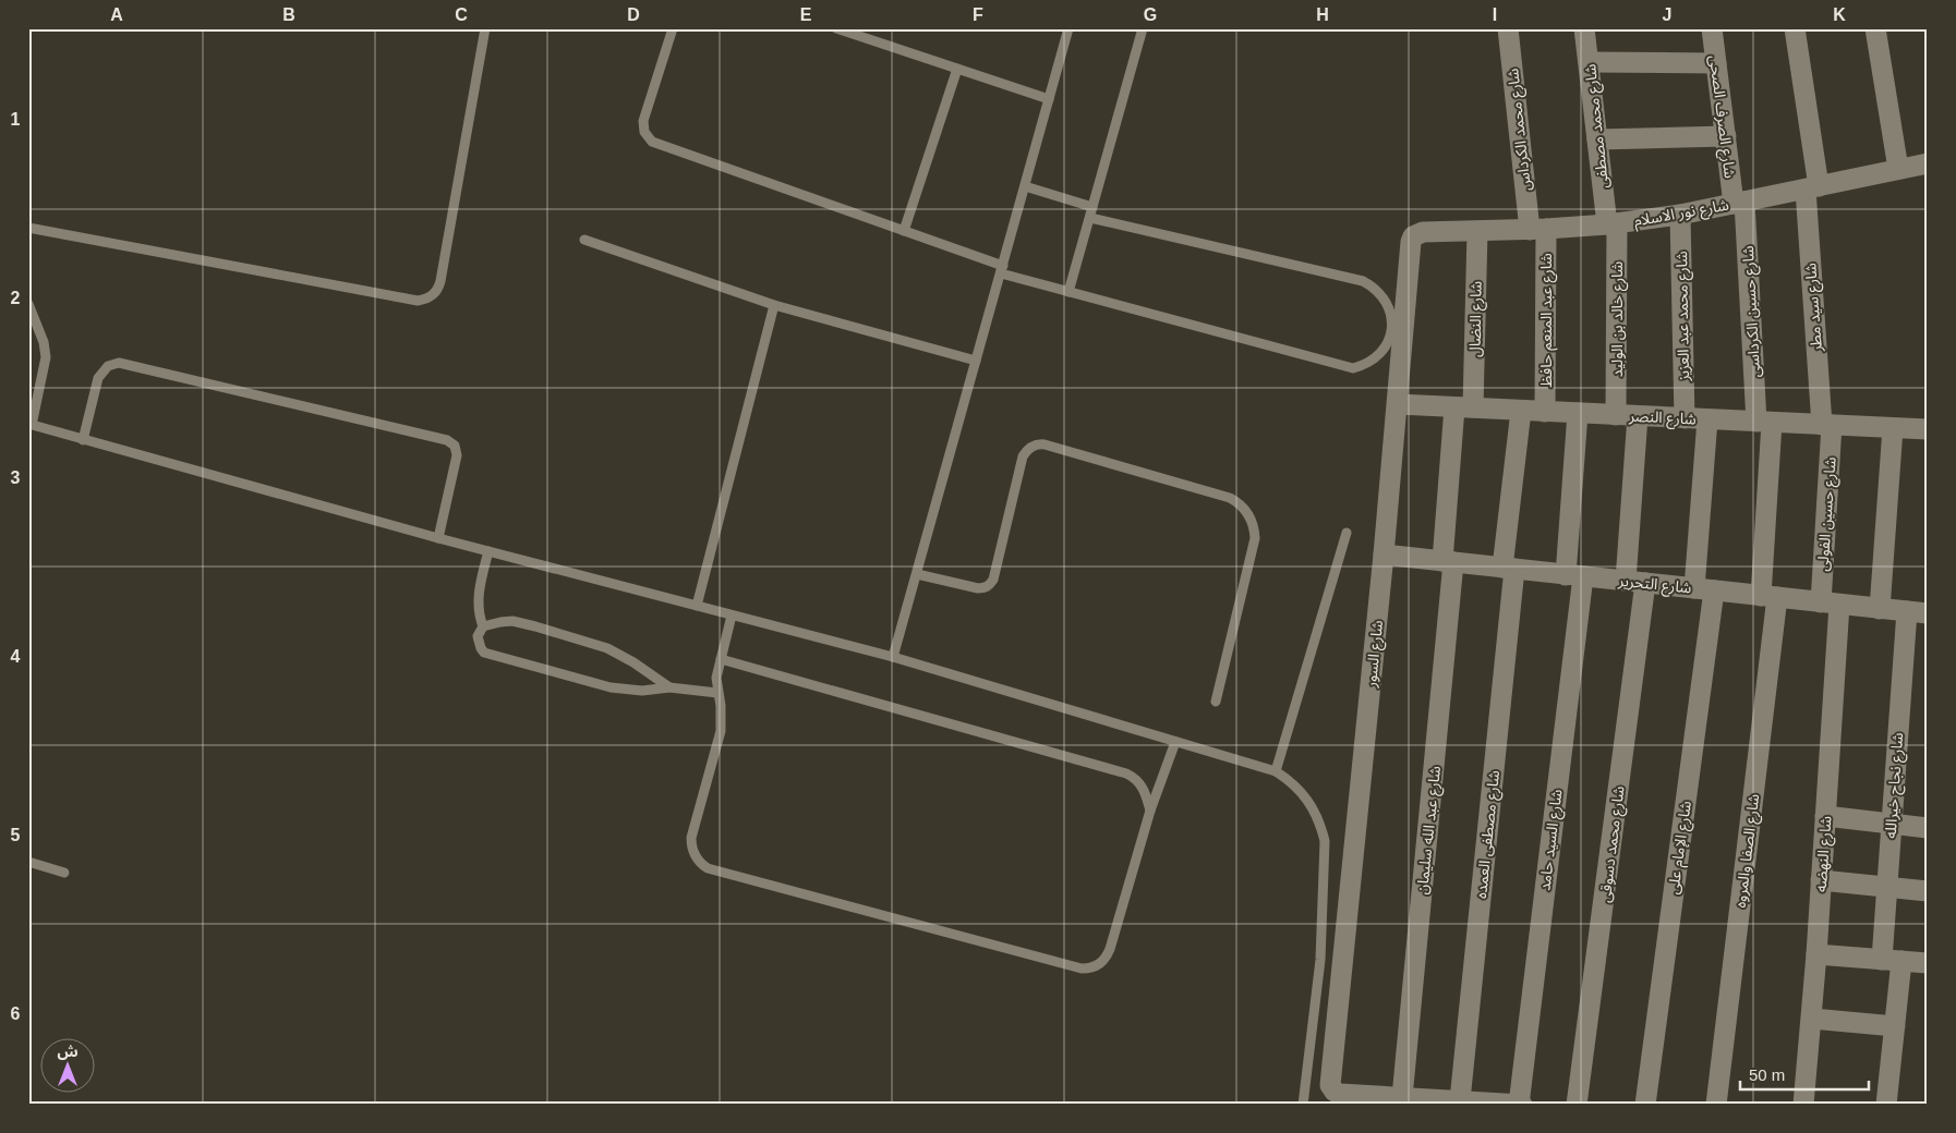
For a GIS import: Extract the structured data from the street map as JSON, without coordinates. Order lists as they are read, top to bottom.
{
  "streets": {
    "street": [
      "شارع الصرف الصحى",
      "شارع محمد مصطفى",
      "شارع محمد الكرداس",
      "شارع نور الاسلام",
      "شارع سيد مطر",
      "شارع حسين الكرداسى",
      "شارع محمد عبد العزيز",
      "شارع النضال",
      "شارع خالد بن الوليد",
      "شارع عبد المنعم حافظ",
      "شارع النصر",
      "شارع حسين الفولى",
      "شارع التحرير",
      "شارع السور",
      "شارع نجاح خيرالله",
      "شارع عبد الله سليمان",
      "شارع مصطفى العمده",
      "شارع السيد حامد",
      "شارع محمد دسوقى",
      "شارع الإمام على",
      "شارع الصفا والمروه",
      "شارع النهضه"
    ]
  },
  "crossings": [
    ["شارع الصرف الصحى", "شارع نور الاسلام"],
    ["شارع الصرف الصحى", "شارع حسين الكرداسى"],
    ["شارع محمد مصطفى", "شارع نور الاسلام"],
    ["شارع محمد مصطفى", "شارع خالد بن الوليد"],
    ["شارع محمد الكرداس", "شارع نور الاسلام"],
    ["شارع محمد الكرداس", "شارع عبد المنعم حافظ"],
    ["شارع نور الاسلام", "شارع سيد مطر"],
    ["شارع نور الاسلام", "شارع حسين الكرداسى"],
    ["شارع نور الاسلام", "شارع محمد عبد العزيز"],
    ["شارع نور الاسلام", "شارع النضال"],
    ["شارع نور الاسلام", "شارع خالد بن الوليد"],
    ["شارع نور الاسلام", "شارع عبد المنعم حافظ"],
    ["شارع نور الاسلام", "شارع السور"],
    ["شارع سيد مطر", "شارع النصر"],
    ["شارع سيد مطر", "شارع حسين الفولى"],
    ["شارع حسين الكرداسى", "شارع النصر"],
    ["شارع حسين الكرداسى", "شارع التحرير"],
    ["شارع حسين الكرداسى", "شارع الصفا والمروه"],
    ["شارع محمد عبد العزيز", "شارع النصر"],
    ["شارع النضال", "شارع النصر"],
    ["شارع النضال", "شارع التحرير"],
    ["شارع النضال", "شارع عبد الله سليمان"],
    ["شارع خالد بن الوليد", "شارع النصر"],
    ["شارع عبد المنعم حافظ", "شارع النصر"],
    ["شارع النصر", "شارع حسين الفولى"],
    ["شارع النصر", "شارع السور"],
    ["شارع النصر", "شارع مصطفى العمده"],
    ["شارع النصر", "شارع السيد حامد"],
    ["شارع النصر", "شارع محمد دسوقى"],
    ["شارع النصر", "شارع الإمام على"],
    ["شارع حسين الفولى", "شارع التحرير"],
    ["شارع حسين الفولى", "شارع النهضه"],
    ["شارع التحرير", "شارع السور"],
    ["شارع التحرير", "شارع نجاح خيرالله"],
    ["شارع التحرير", "شارع عبد الله سليمان"],
    ["شارع التحرير", "شارع مصطفى العمده"],
    ["شارع التحرير", "شارع السيد حامد"],
    ["شارع التحرير", "شارع محمد دسوقى"],
    ["شارع التحرير", "شارع الإمام على"],
    ["شارع التحرير", "شارع الصفا والمروه"],
    ["شارع التحرير", "شارع النهضه"],
    ["شارع السور", "شارع عبد الله سليمان"]
  ],
  "scale_bar": "50 m",
  "north": "top",
  "grid": {
    "columns": [
      "A",
      "B",
      "C",
      "D",
      "E",
      "F",
      "G",
      "H",
      "I",
      "J",
      "K"
    ],
    "rows": [
      "1",
      "2",
      "3",
      "4",
      "5",
      "6"
    ]
  }
}
